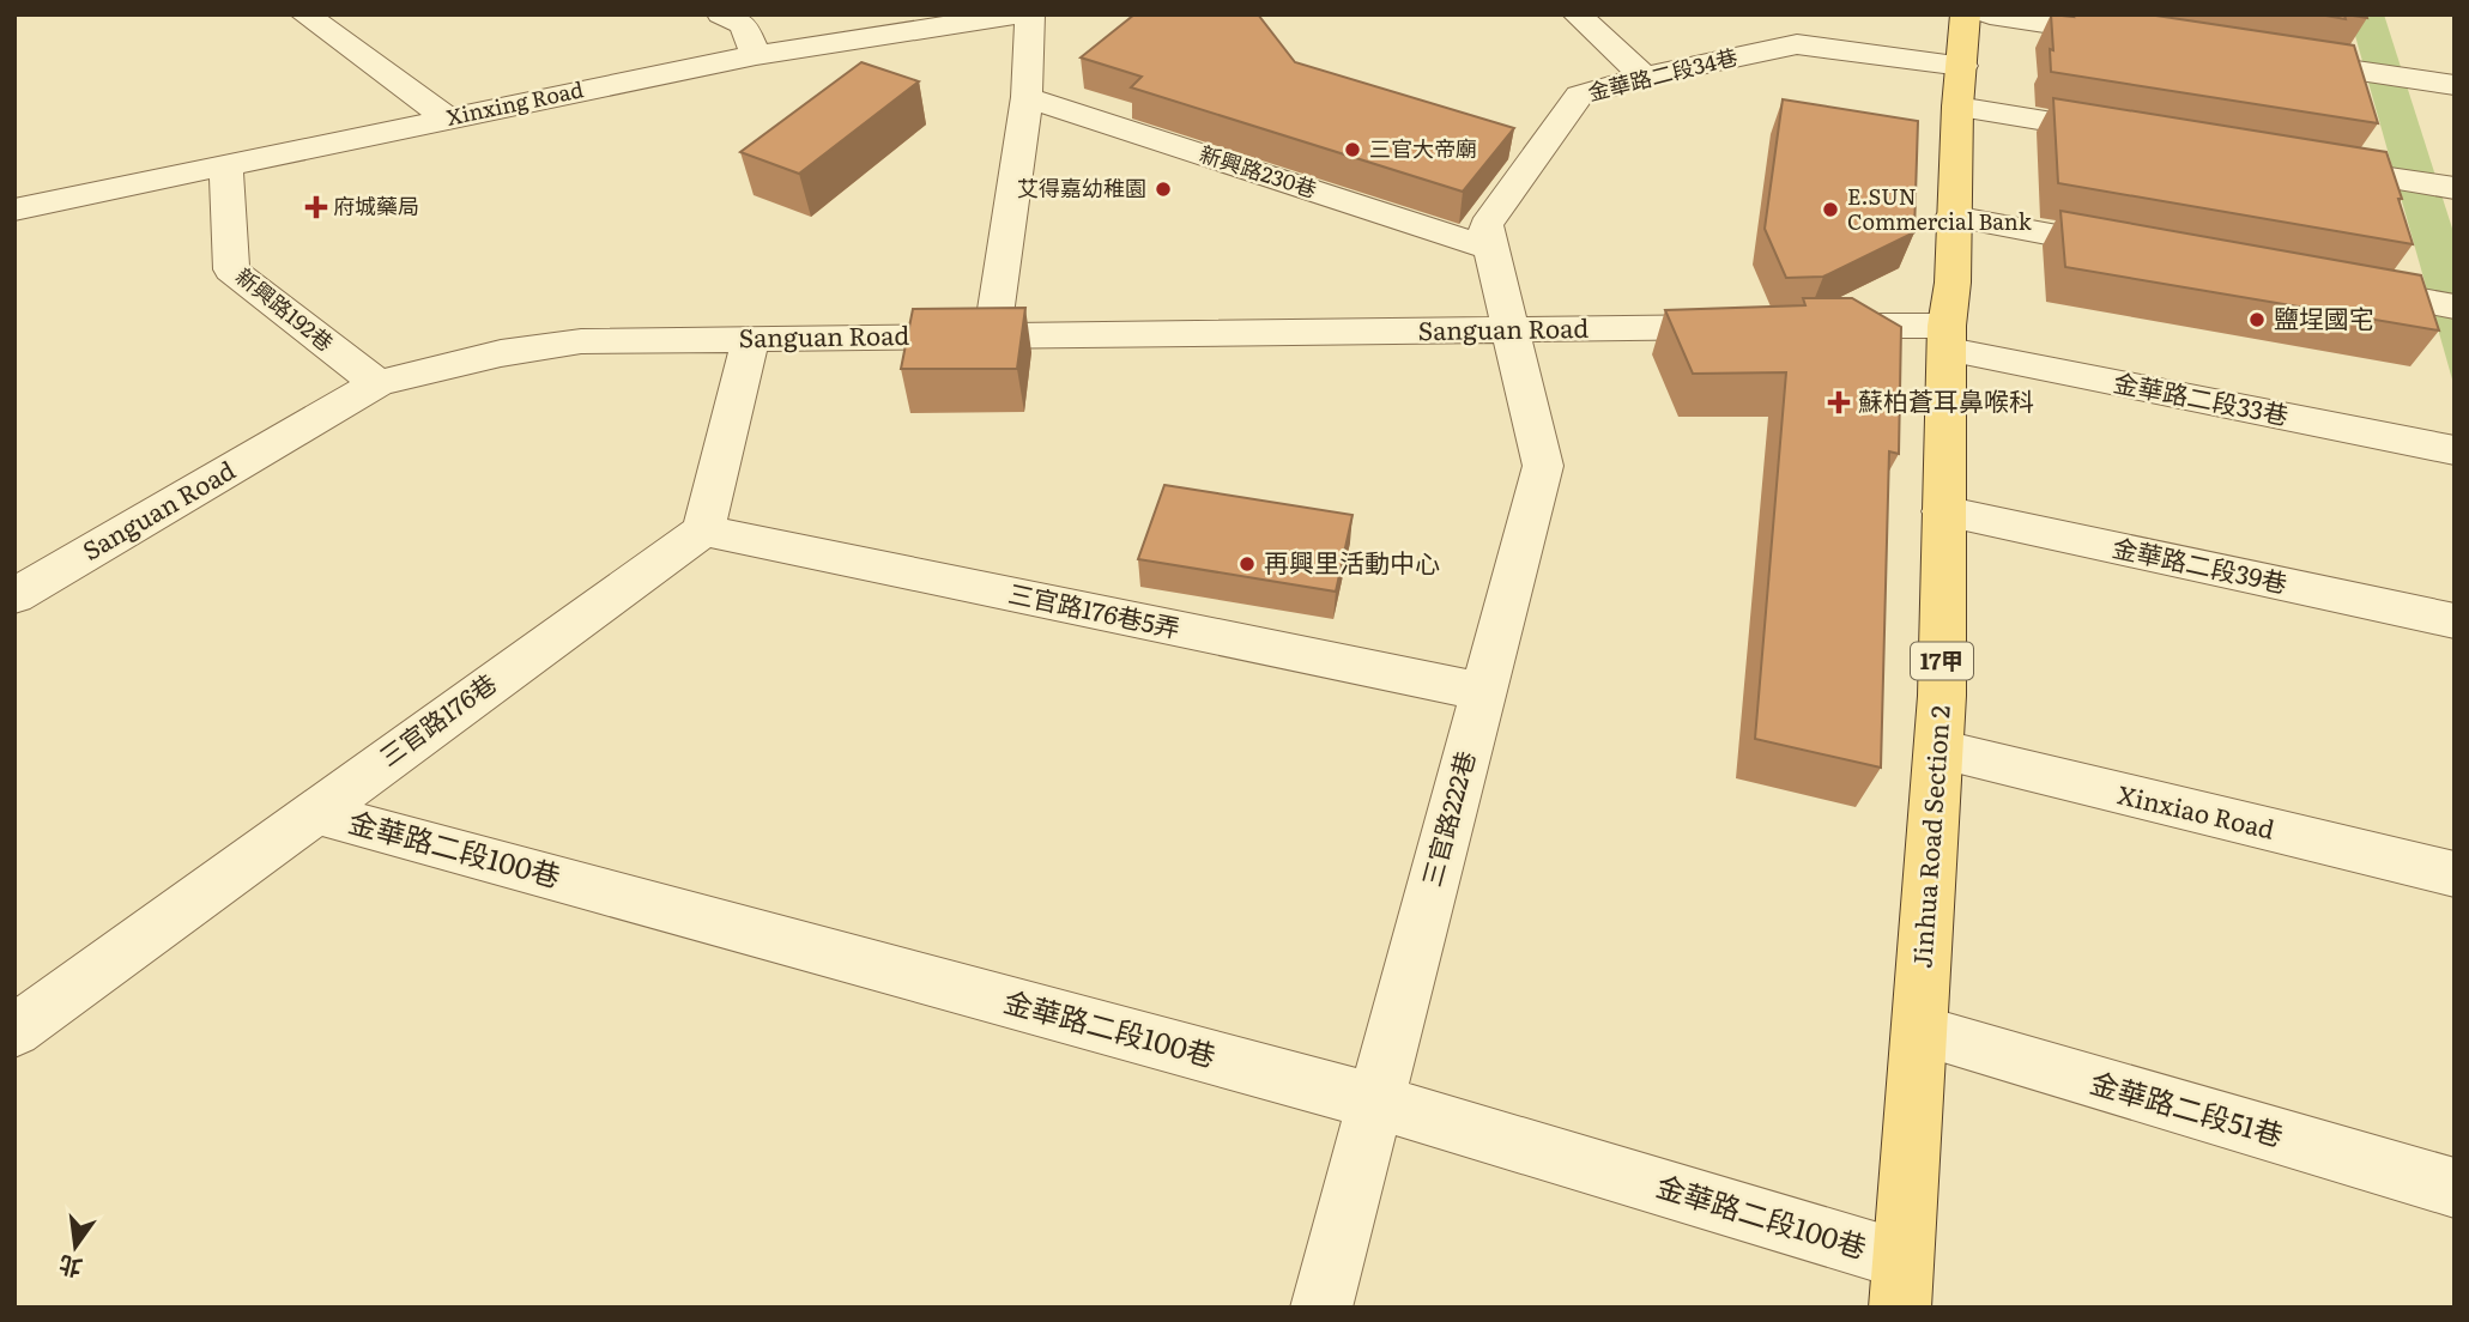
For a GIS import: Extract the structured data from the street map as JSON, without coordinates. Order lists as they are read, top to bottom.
{
  "streets": {
    "main road": ["17甲", "Jinhua Road Section 2"],
    "street": [
      "金華路二段34巷",
      "Xinxing Road",
      "新興路230巷",
      "新興路192巷",
      "Sanguan Road",
      "金華路二段33巷",
      "金華路二段39巷",
      "三官路176巷5弄",
      "三官路176巷",
      "Xinxiao Road",
      "三官路222巷",
      "金華路二段100巷",
      "金華路二段51巷"
    ]
  },
  "crossings": [
    ["金華路二段34巷", "新興路230巷"],
    ["金華路二段34巷", "Sanguan Road"],
    ["金華路二段34巷", "三官路222巷"],
    ["金華路二段34巷", "Jinhua Road Section 2"],
    ["Xinxing Road", "新興路192巷"],
    ["新興路192巷", "Sanguan Road"],
    ["Sanguan Road", "三官路222巷"],
    ["金華路二段33巷", "Jinhua Road Section 2"],
    ["金華路二段39巷", "Jinhua Road Section 2"],
    ["三官路176巷5弄", "三官路176巷"],
    ["三官路176巷5弄", "三官路222巷"],
    ["三官路176巷", "金華路二段100巷"],
    ["Xinxiao Road", "Jinhua Road Section 2"],
    ["三官路222巷", "金華路二段100巷"],
    ["Jinhua Road Section 2", "金華路二段100巷"],
    ["Jinhua Road Section 2", "金華路二段51巷"]
  ],
  "places": {
    "other": [
      "三官大帝廟",
      "艾得嘉幼稚園",
      "E.SUN Commercial Bank",
      "鹽埕國宅",
      "再興里活動中心"
    ],
    "health": ["府城藥局", "蘇柏蒼耳鼻喉科"]
  },
  "north": "bottom"
}
